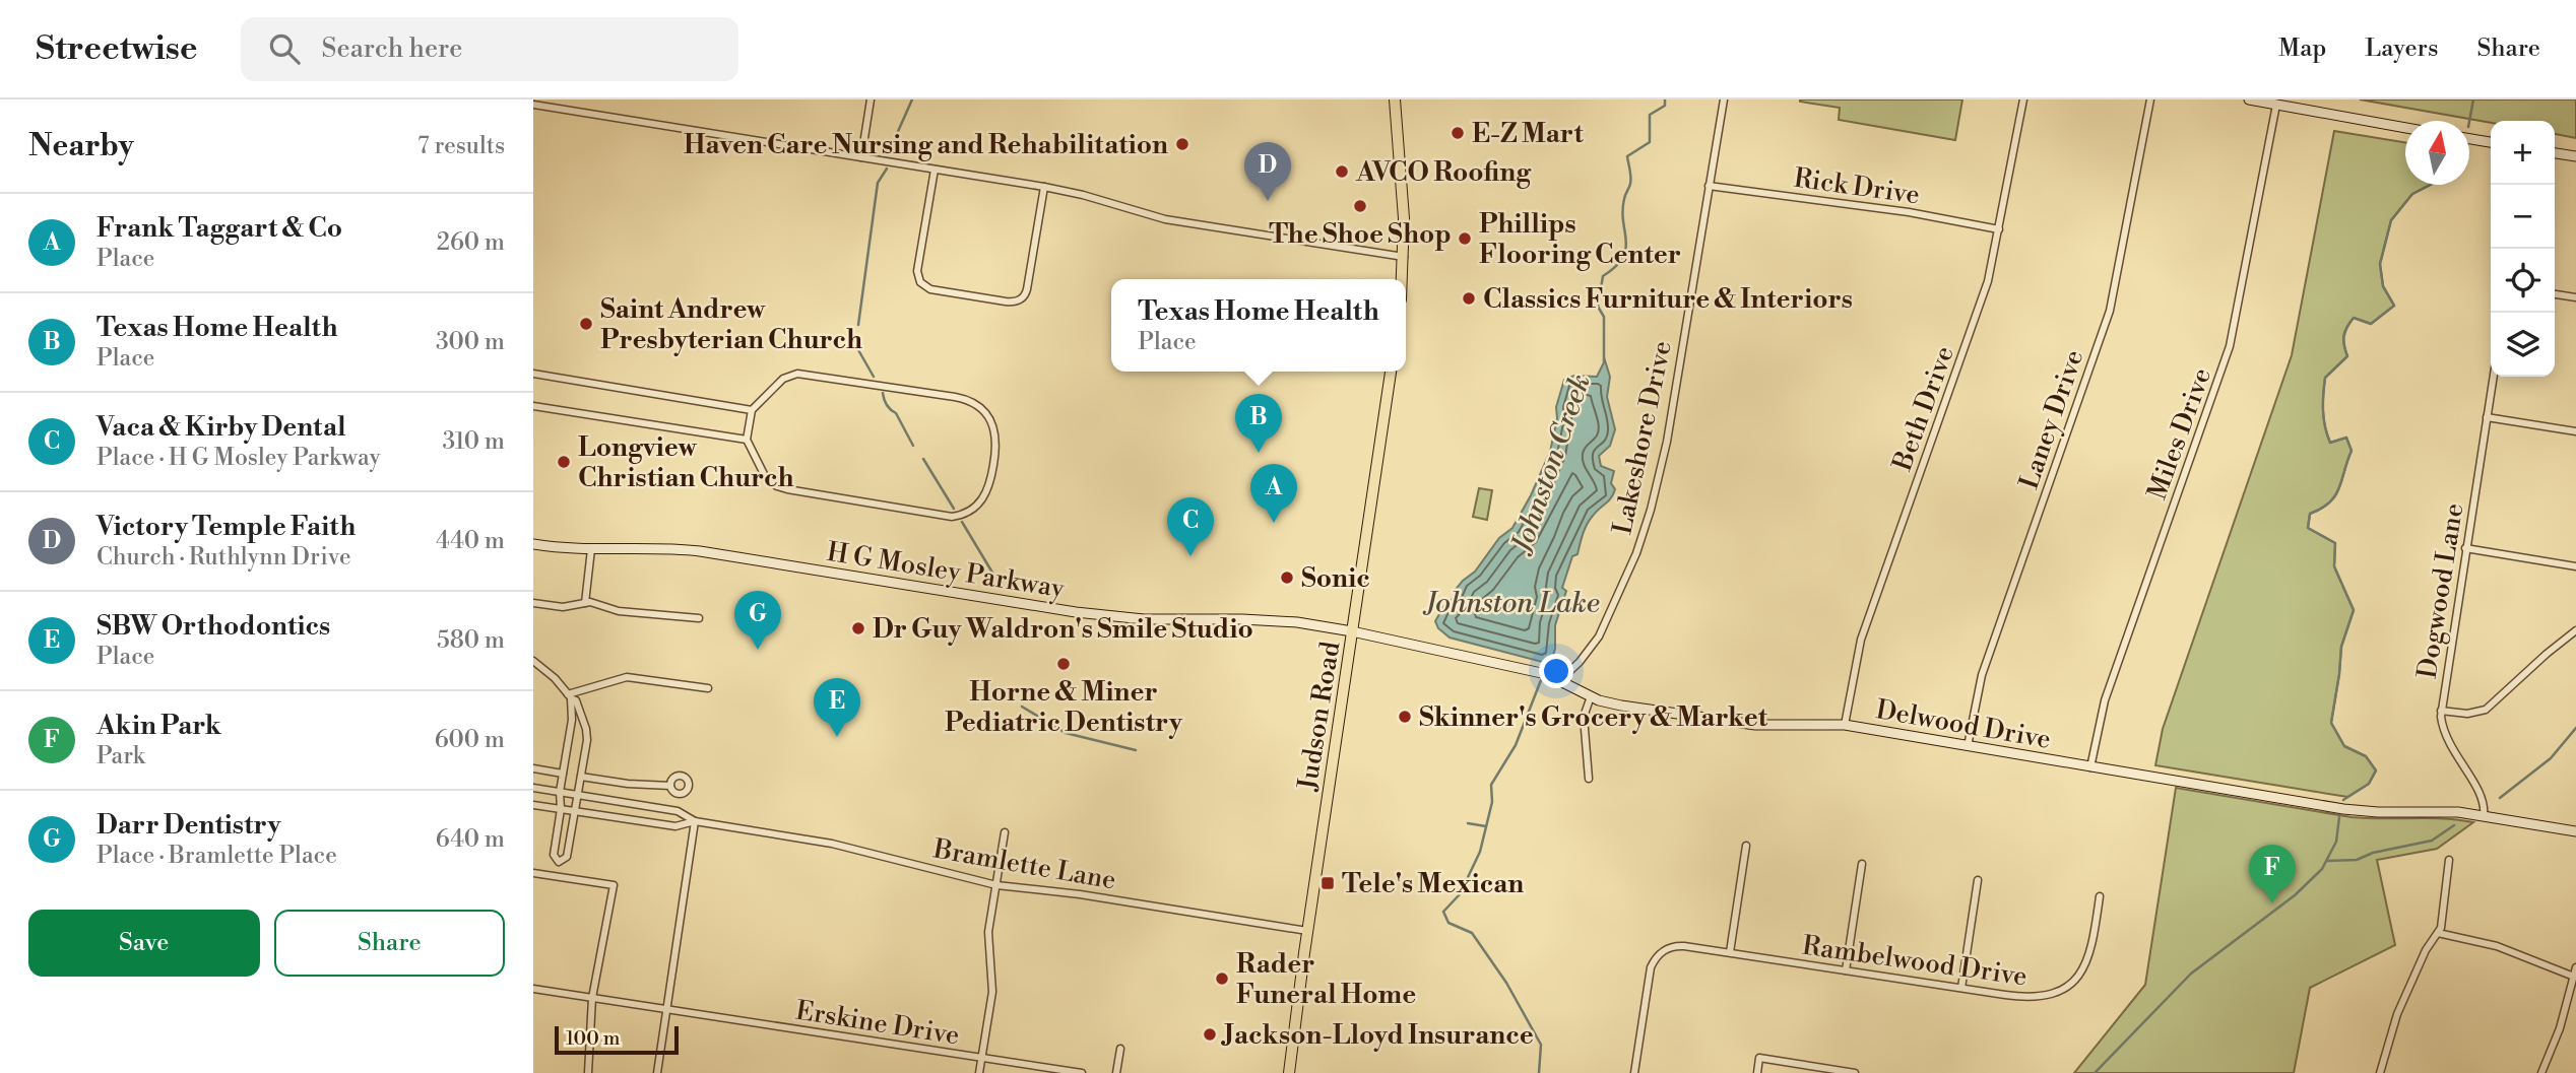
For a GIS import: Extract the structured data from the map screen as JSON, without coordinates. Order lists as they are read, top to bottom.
{
  "streets": {
    "main road": ["Judson Road"],
    "street": [
      "Rick Drive",
      "Beth Drive",
      "Laney Drive",
      "Miles Drive",
      "Lakeshore Drive",
      "H G Mosley Parkway",
      "Dogwood Lane",
      "Delwood Drive",
      "Bramlette Lane",
      "Rambelwood Drive",
      "Erskine Drive"
    ]
  },
  "crossings": [
    ["Rick Drive", "Beth Drive"],
    ["Rick Drive", "Lakeshore Drive"],
    ["Beth Drive", "Delwood Drive"],
    ["Laney Drive", "Delwood Drive"],
    ["Miles Drive", "Delwood Drive"],
    ["Lakeshore Drive", "Delwood Drive"],
    ["H G Mosley Parkway", "Judson Road"],
    ["H G Mosley Parkway", "Delwood Drive"],
    ["Dogwood Lane", "Delwood Drive"],
    ["Judson Road", "Delwood Drive"],
    ["Judson Road", "Bramlette Lane"]
  ],
  "water": ["Johnston Creek", "Johnston Lake"],
  "places": {
    "other": [
      "E-Z Mart",
      "Haven Care Nursing and Rehabilitation",
      "AVCO Roofing",
      "The Shoe Shop",
      "Phillips Flooring Center",
      "Classics Furniture & Interiors",
      "Saint Andrew Presbyterian Church",
      "Longview Christian Church",
      "Sonic",
      "Dr Guy Waldron's Smile Studio",
      "Horne & Miner Pediatric Dentistry",
      "Skinner's Grocery & Market",
      "Rader Funeral Home",
      "Jackson-Lloyd Insurance"
    ],
    "transit": ["Tele's Mexican"]
  },
  "scale_bar": "100 m",
  "north": "top",
  "page": {
    "header": "Streetwise",
    "search": "Search here",
    "nav": ["Map", "Layers", "Share"],
    "heading": ["Nearby", "7 results"],
    "map_buttons": ["+", "−"],
    "pins": [
      "D",
      "B",
      "A",
      "C",
      "G",
      "E",
      "F"
    ],
    "list": [
      {
        "mark": "A",
        "name": "Frank Taggart & Co",
        "note": "Place",
        "value": "260 m"
      },
      {
        "mark": "B",
        "name": "Texas Home Health",
        "note": "Place",
        "value": "300 m"
      },
      {
        "mark": "C",
        "name": "Vaca & Kirby Dental",
        "note": "Place · H G Mosley Parkway",
        "value": "310 m"
      },
      {
        "mark": "D",
        "name": "Victory Temple Faith",
        "note": "Church · Ruthlynn Drive",
        "value": "440 m"
      },
      {
        "mark": "E",
        "name": "SBW Orthodontics",
        "note": "Place",
        "value": "580 m"
      },
      {
        "mark": "F",
        "name": "Akin Park",
        "note": "Park",
        "value": "600 m"
      },
      {
        "mark": "G",
        "name": "Darr Dentistry",
        "note": "Place · Bramlette Place",
        "value": "640 m"
      }
    ],
    "popup": ["Texas Home Health", "Place"],
    "buttons": ["Save", "Share"],
    "scale": "100 m"
  }
}
